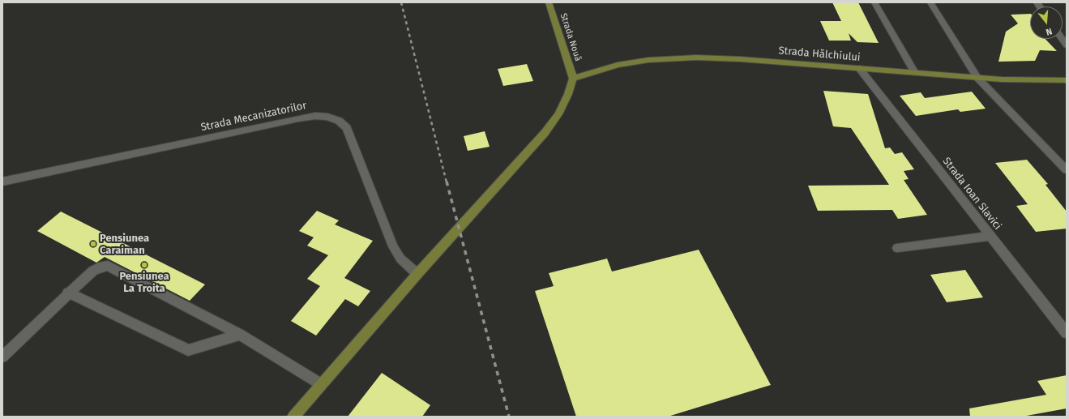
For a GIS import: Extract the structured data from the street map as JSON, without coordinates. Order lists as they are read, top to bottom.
{
  "streets": {
    "main road": ["Strada Nouă", "Strada Hălchiului"],
    "street": ["Strada Mecanizatorilor", "Strada Ioan Slavici"]
  },
  "crossings": [
    ["Strada Nouă", "Strada Hălchiului"],
    ["Strada Hălchiului", "Strada Ioan Slavici"]
  ],
  "places": ["Pensiunea Caraiman", "Pensiunea La Troita"],
  "north": "bottom"
}
